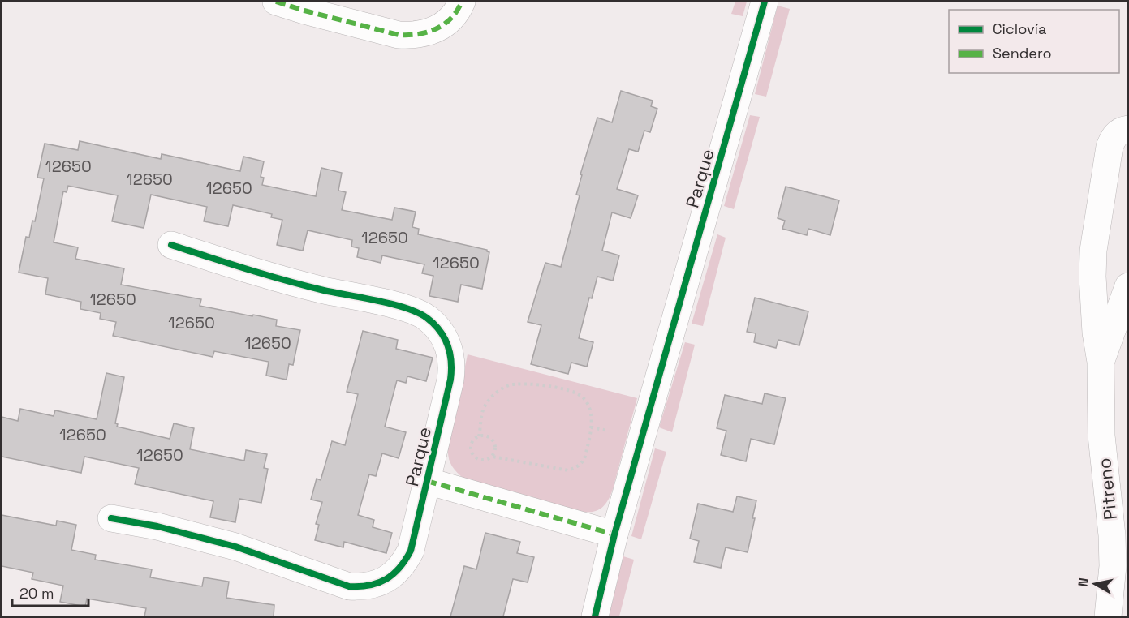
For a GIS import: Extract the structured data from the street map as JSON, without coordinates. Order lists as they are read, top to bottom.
{
  "streets": {
    "street": ["Parque", "Pitreno"]
  },
  "house_numbers": [
    "12650",
    "12650",
    "12650",
    "12650",
    "12650",
    "12650",
    "12650",
    "12650",
    "12650",
    "12650"
  ],
  "legend": ["Ciclovía", "Sendero"],
  "scale_bar": "20 m",
  "north": "left"
}
